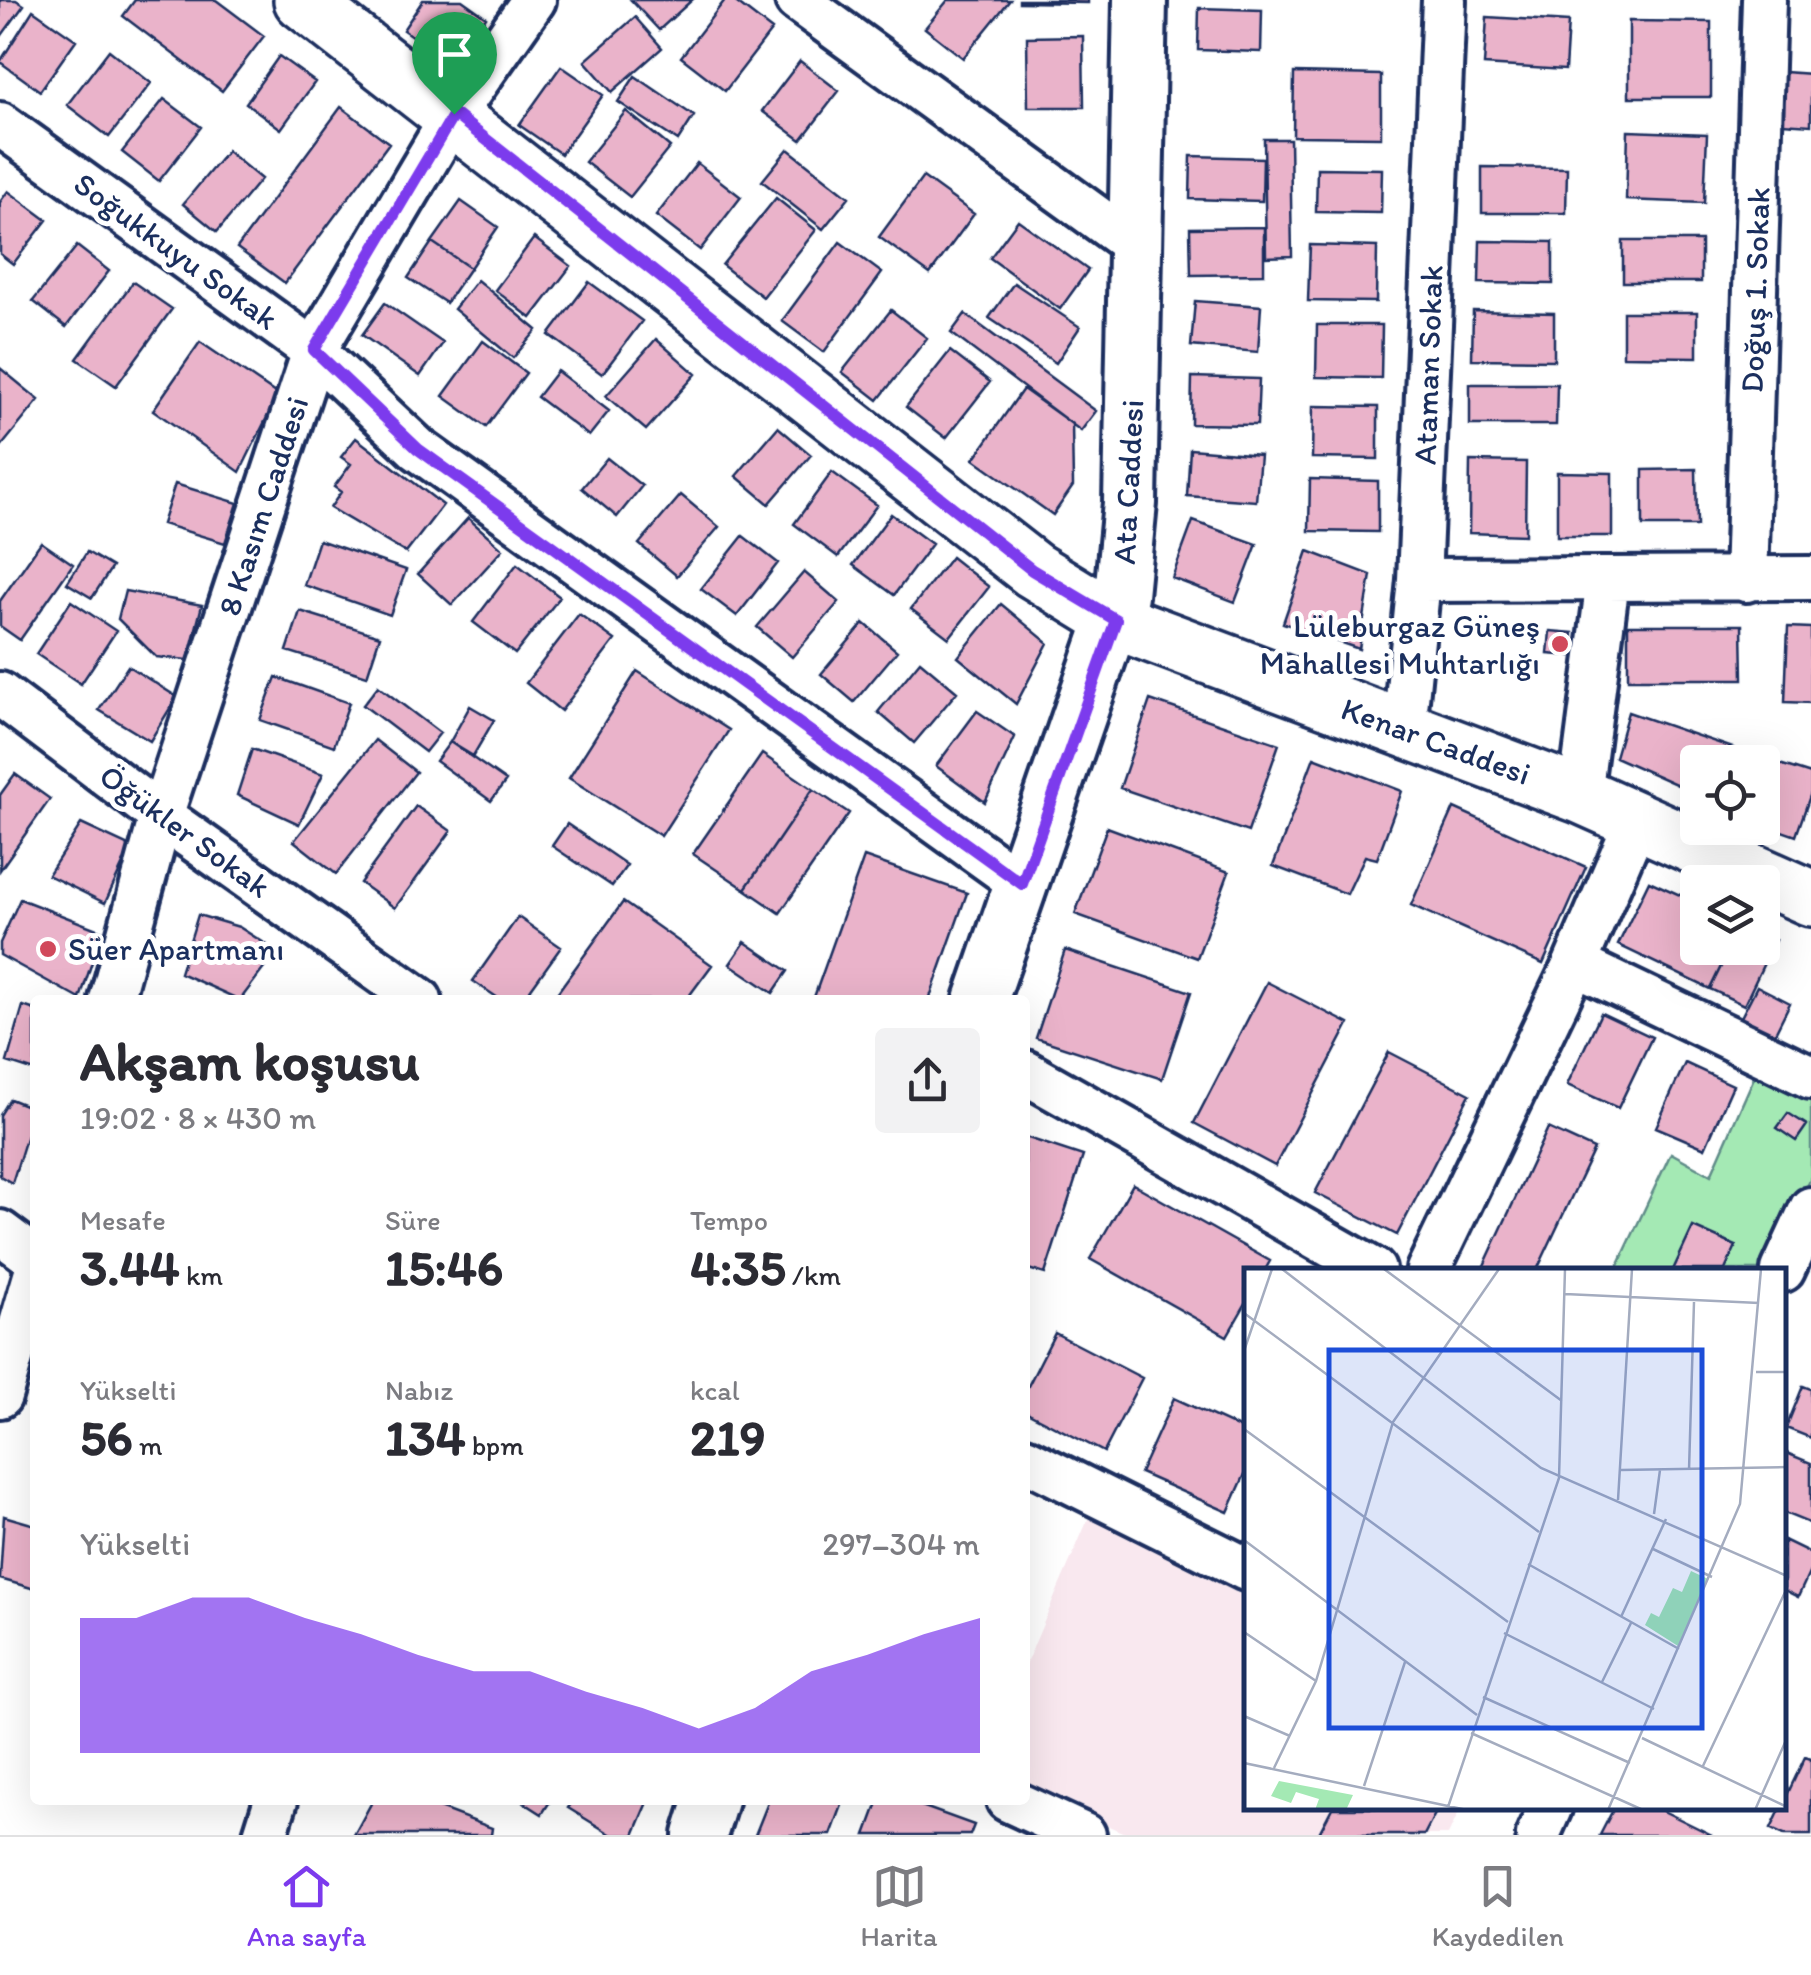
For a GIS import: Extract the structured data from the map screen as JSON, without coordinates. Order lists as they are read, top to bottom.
{
  "streets": {
    "main road": ["Kenar Caddesi"],
    "street": [
      "Soğukkuyu Sokak",
      "Doğuş 1. Sokak",
      "Ataman Sokak",
      "Ata Caddesi",
      "8 Kasım Caddesi",
      "Öğükler Sokak"
    ]
  },
  "crossings": [
    ["Soğukkuyu Sokak", "Ata Caddesi"],
    ["Soğukkuyu Sokak", "8 Kasım Caddesi"],
    ["Ataman Sokak", "Kenar Caddesi"],
    ["Ata Caddesi", "Kenar Caddesi"],
    ["8 Kasım Caddesi", "Kenar Caddesi"],
    ["8 Kasım Caddesi", "Öğükler Sokak"]
  ],
  "places": ["Lüleburgaz Güneş Mahallesi Muhtarlığı", "Süer Apartmanı"],
  "page": {
    "heading": ["Akşam koşusu", "19:02 · 8 × 430 m"],
    "stats": [
      ["Mesafe", "3.44 km"],
      ["Süre", "15:46"],
      ["Tempo", "4:35 /km"],
      ["Yükselti", "56 m"],
      ["Nabız", "134 bpm"],
      ["kcal", "219"]
    ],
    "chart": ["Yükselti", "297–304 m"],
    "tabs": ["Ana sayfa", "Harita", "Kaydedilen"]
  }
}
